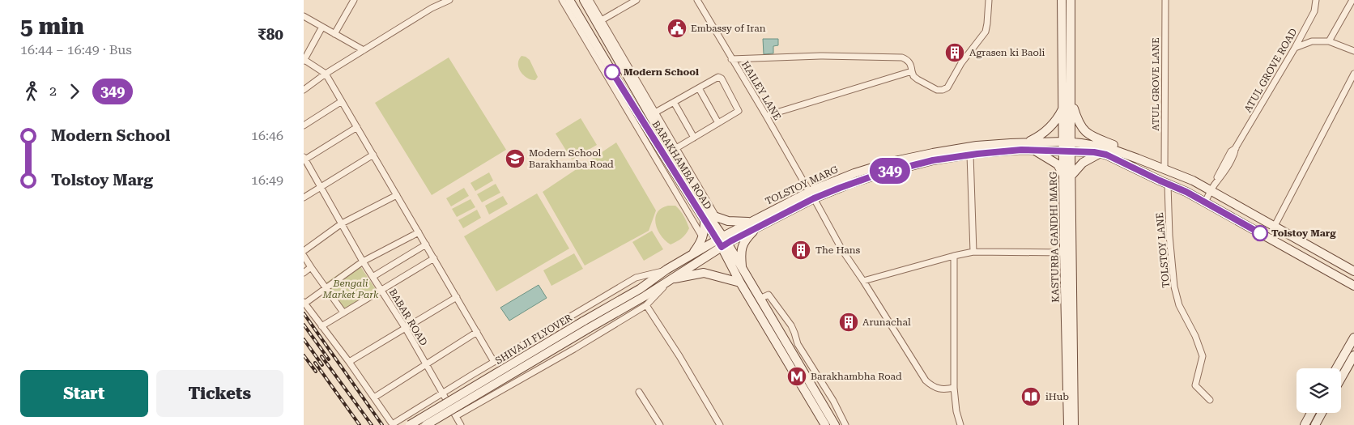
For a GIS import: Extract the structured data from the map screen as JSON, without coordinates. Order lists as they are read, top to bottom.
{
  "streets": {
    "main road": [
      "BARAKHAMBA ROAD",
      "TOLSTOY MARG",
      "KASTURBA GANDHI MARG",
      "SHIVAJI FLYOVER"
    ],
    "street": [
      "ATUL GROVE ROAD",
      "ATUL GROVE LANE",
      "HAILEY LANE",
      "TOLSTOY LANE",
      "BABAR ROAD"
    ]
  },
  "crossings": [
    ["ATUL GROVE ROAD", "TOLSTOY MARG"],
    ["ATUL GROVE LANE", "TOLSTOY MARG"],
    ["HAILEY LANE", "TOLSTOY MARG"],
    ["BARAKHAMBA ROAD", "TOLSTOY MARG"],
    ["BARAKHAMBA ROAD", "SHIVAJI FLYOVER"],
    ["TOLSTOY MARG", "KASTURBA GANDHI MARG"],
    ["TOLSTOY MARG", "TOLSTOY LANE"],
    ["TOLSTOY MARG", "SHIVAJI FLYOVER"]
  ],
  "parks": ["Bengali Market Park"],
  "places": {
    "public building": ["Embassy of Iran"],
    "building": ["Agrasen ki Baoli", "The Hans", "Arunachal"],
    "other": ["Modern School", "Tolstoy Marg"],
    "school or university": ["Modern School Barakhamba Road"],
    "metro station": ["Barakhambha Road"],
    "library": ["iHub"]
  },
  "lines": ["bus line 349"],
  "page": {
    "heading": ["5 min", "16:44 – 16:49 · Bus", "₹80"],
    "on_map": "349",
    "legs": ["2", "349"],
    "list": [
      {
        "name": "Modern School",
        "value": "16:46"
      },
      {
        "name": "Tolstoy Marg",
        "value": "16:49"
      }
    ],
    "buttons": ["Start", "Tickets"]
  }
}
